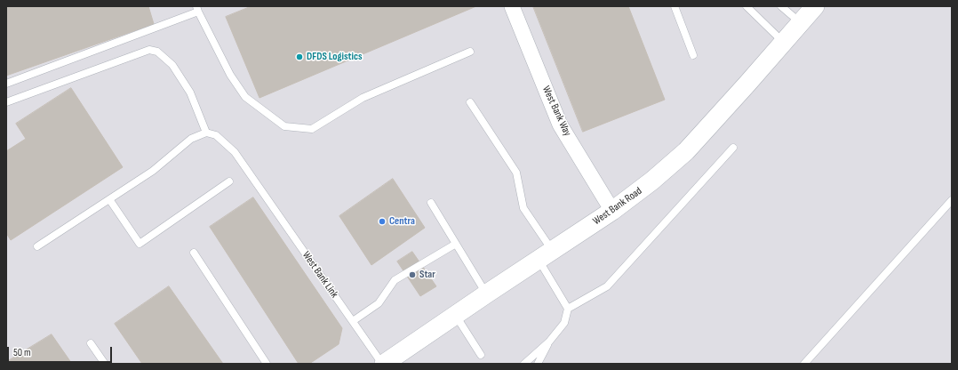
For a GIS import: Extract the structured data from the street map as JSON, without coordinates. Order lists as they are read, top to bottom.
{
  "streets": {
    "street": ["West Bank Way", "West Bank Road"],
    "lane": ["West Bank Link"]
  },
  "crossings": [
    ["West Bank Way", "West Bank Road"],
    ["West Bank Road", "West Bank Link"]
  ],
  "places": ["DFDS Logistics", "Centra", "Star"],
  "scale_bar": "50 m"
}
